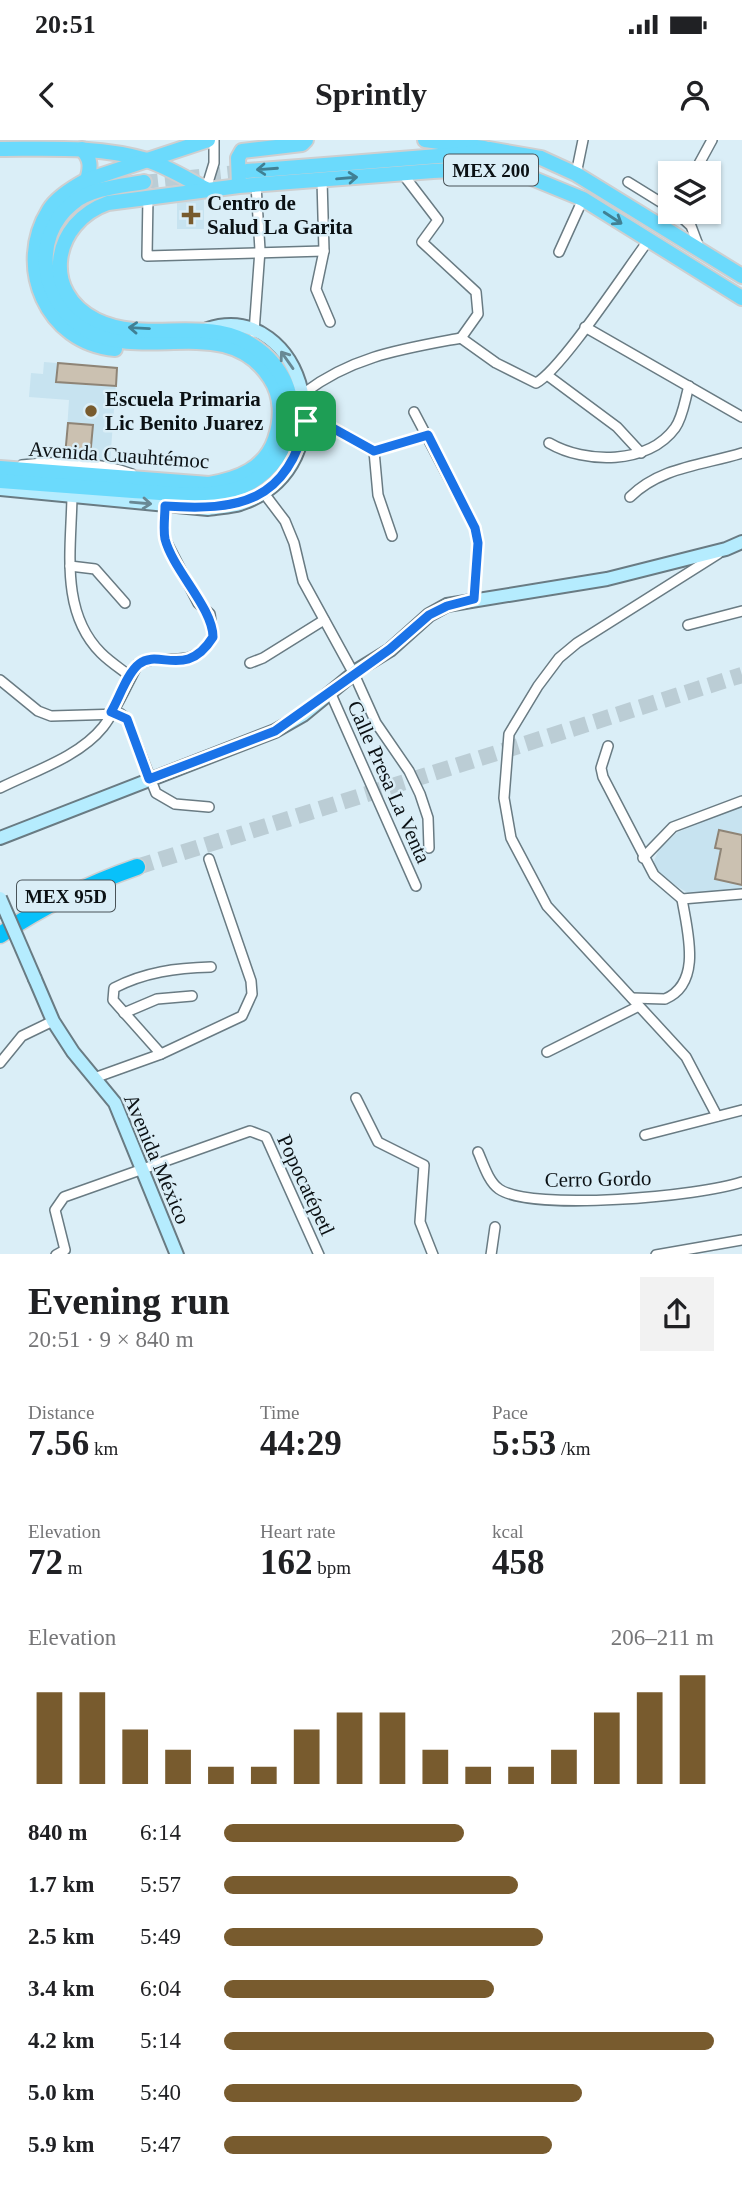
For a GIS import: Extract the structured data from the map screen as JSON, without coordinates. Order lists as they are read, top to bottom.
{
  "streets": {
    "highway": ["MEX 95D"],
    "main road": ["MEX 200", "Avenida Cuauhtémoc", "Avenida México"],
    "street": ["Calle Presa La Venta", "Cerro Gordo", "Popocatépetl"]
  },
  "crossings": [
    ["MEX 200", "Avenida Cuauhtémoc"],
    ["Avenida México", "Popocatépetl"]
  ],
  "places": {
    "health": ["Centro de Salud La Garita"],
    "other": ["Escuela Primaria Lic Benito Juarez"]
  },
  "page": {
    "status": "20:51",
    "header": "Sprintly",
    "heading": ["Evening run", "20:51 · 9 × 840 m"],
    "stats": [
      ["Distance", "7.56 km"],
      ["Time", "44:29"],
      ["Pace", "5:53 /km"],
      ["Elevation", "72 m"],
      ["Heart rate", "162 bpm"],
      ["kcal", "458"]
    ],
    "chart": ["Elevation", "206–211 m"],
    "list": [
      {
        "name": "840 m",
        "note": "6:14"
      },
      {
        "name": "1.7 km",
        "note": "5:57"
      },
      {
        "name": "2.5 km",
        "note": "5:49"
      },
      {
        "name": "3.4 km",
        "note": "6:04"
      },
      {
        "name": "4.2 km",
        "note": "5:14"
      },
      {
        "name": "5.0 km",
        "note": "5:40"
      },
      {
        "name": "5.9 km",
        "note": "5:47"
      }
    ]
  }
}
